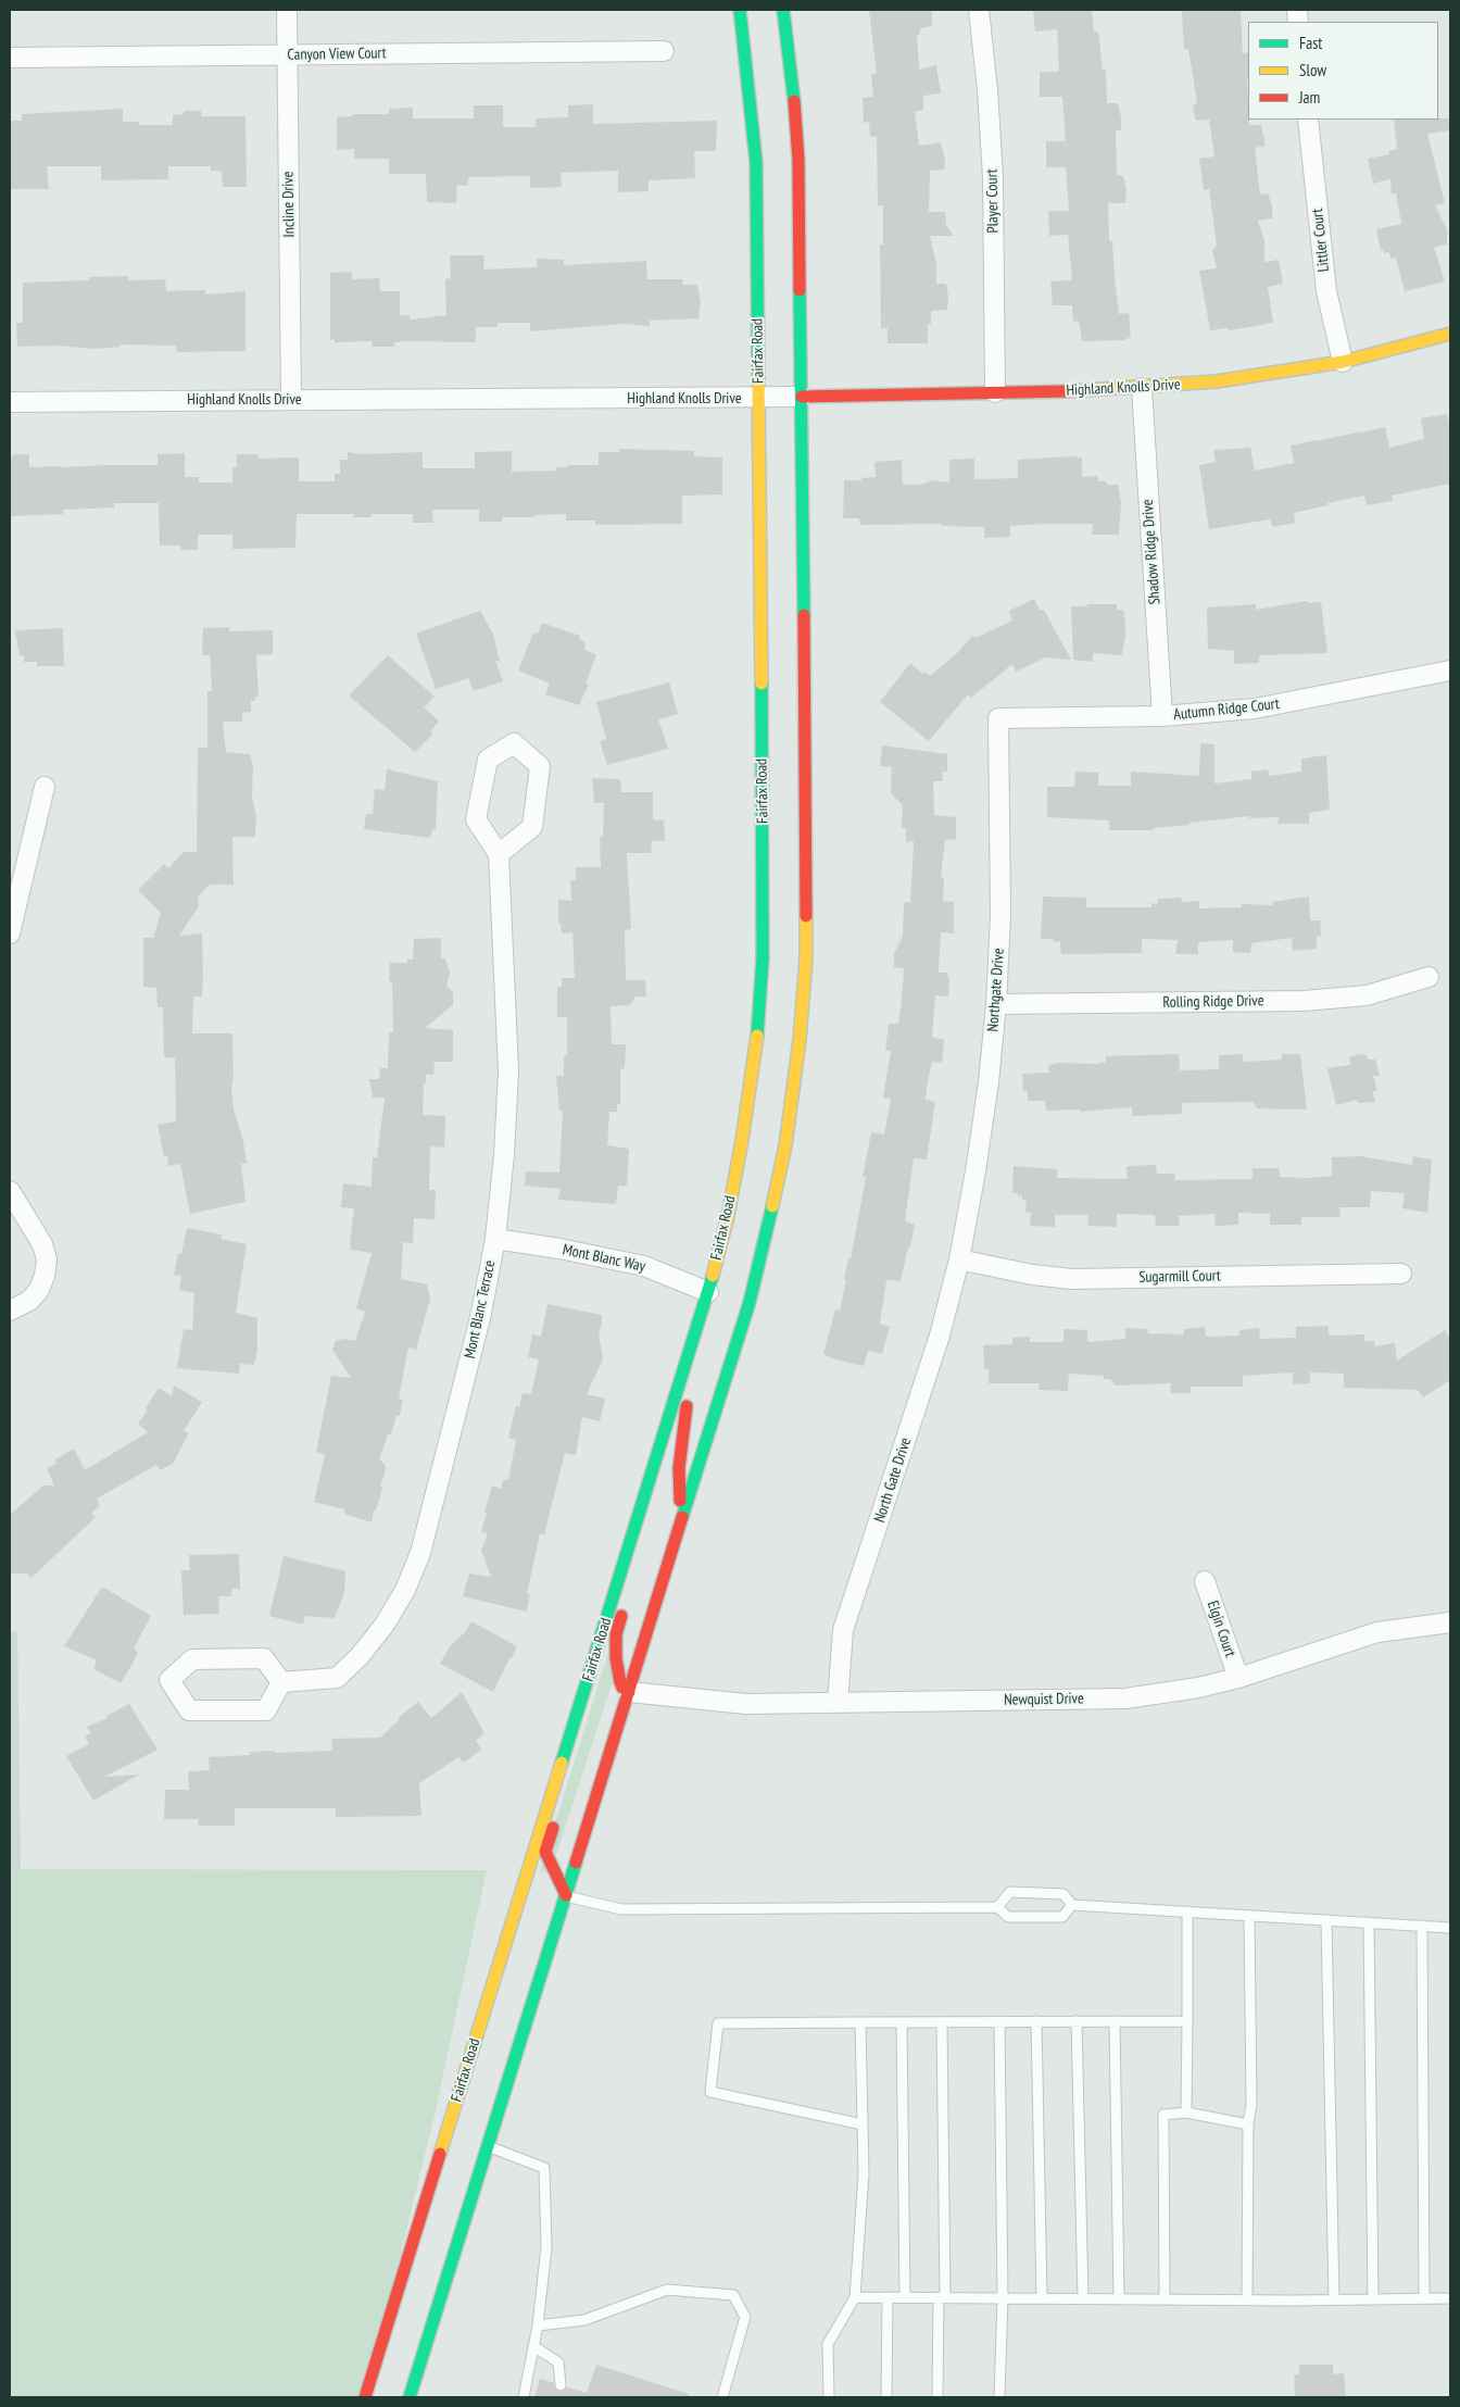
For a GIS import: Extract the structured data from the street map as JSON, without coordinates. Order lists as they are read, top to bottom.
{
  "streets": {
    "main road": ["Fairfax Road", "Highland Knolls Drive"],
    "street": [
      "Canyon View Court",
      "Player Court",
      "Incline Drive",
      "Littler Court",
      "Shadow Ridge Drive",
      "Autumn Ridge Court",
      "Northgate Drive",
      "Rolling Ridge Drive",
      "Mont Blanc Way",
      "Sugarmill Court",
      "Mont Blanc Terrace",
      "North Gate Drive",
      "Elgin Court",
      "Newquist Drive"
    ]
  },
  "crossings": [
    ["Canyon View Court", "Incline Drive"],
    ["Player Court", "Highland Knolls Drive"],
    ["Incline Drive", "Highland Knolls Drive"],
    ["Littler Court", "Highland Knolls Drive"],
    ["Fairfax Road", "Highland Knolls Drive"],
    ["Fairfax Road", "Mont Blanc Way"],
    ["Highland Knolls Drive", "Shadow Ridge Drive"],
    ["Shadow Ridge Drive", "Autumn Ridge Court"],
    ["Autumn Ridge Court", "Northgate Drive"],
    ["Northgate Drive", "Rolling Ridge Drive"],
    ["Northgate Drive", "Sugarmill Court"],
    ["Northgate Drive", "North Gate Drive"],
    ["Mont Blanc Way", "Mont Blanc Terrace"],
    ["Sugarmill Court", "North Gate Drive"],
    ["North Gate Drive", "Newquist Drive"],
    ["Elgin Court", "Newquist Drive"]
  ],
  "legend": ["Fast", "Slow", "Jam"]
}
